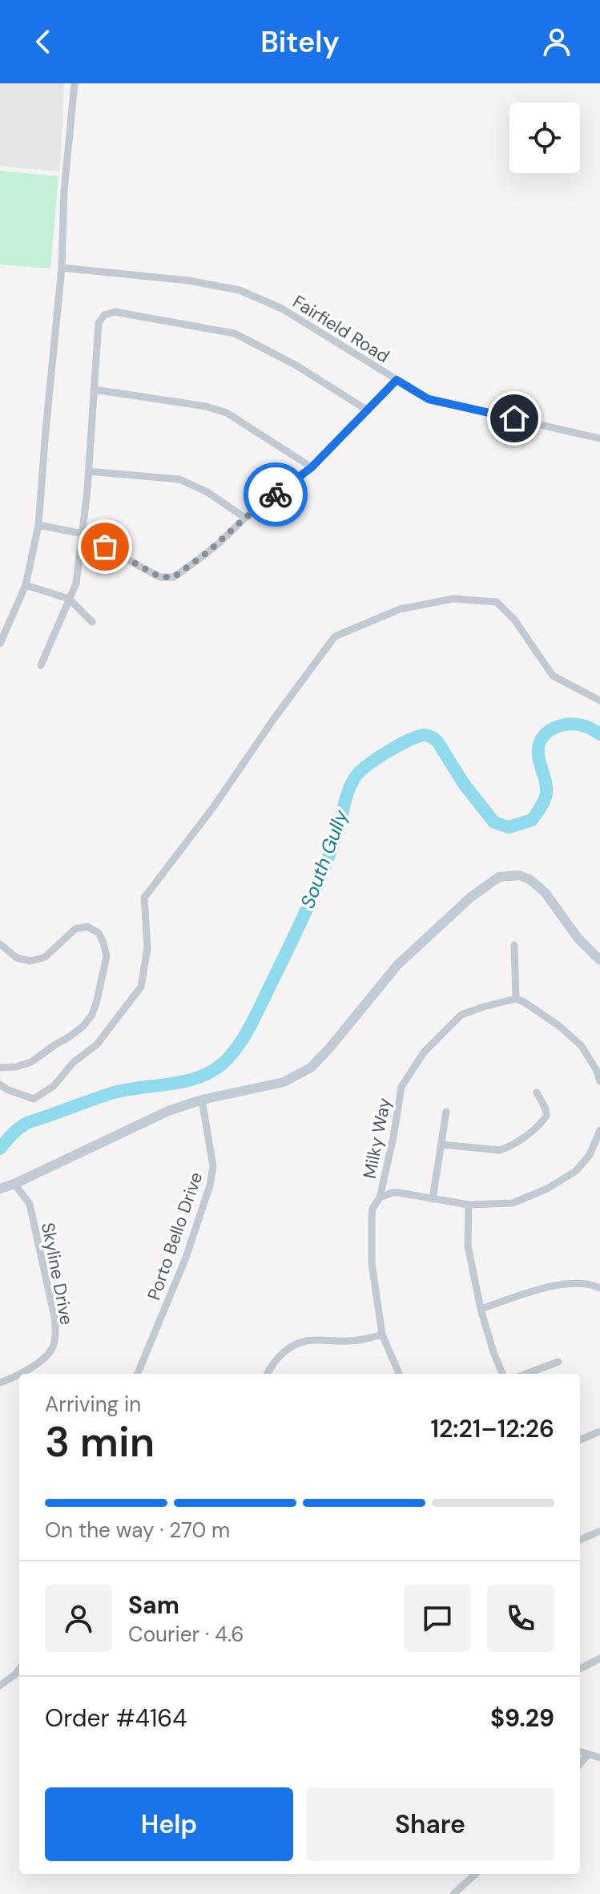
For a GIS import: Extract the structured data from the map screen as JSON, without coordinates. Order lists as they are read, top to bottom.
{
  "streets": {
    "street": [
      "Fairfield Road",
      "Milky Way",
      "Porto Bello Drive",
      "Skyline Drive"
    ]
  },
  "water": ["South Gully"],
  "page": {
    "header": "Bitely",
    "heading": ["3 min", "Arriving in", "12:21–12:26"],
    "panel": [
      "Sam",
      "Courier · 4.6",
      "Order #4164",
      "$9.29"
    ],
    "bar": "On the way · 270 m",
    "buttons": ["Help", "Share"]
  }
}
